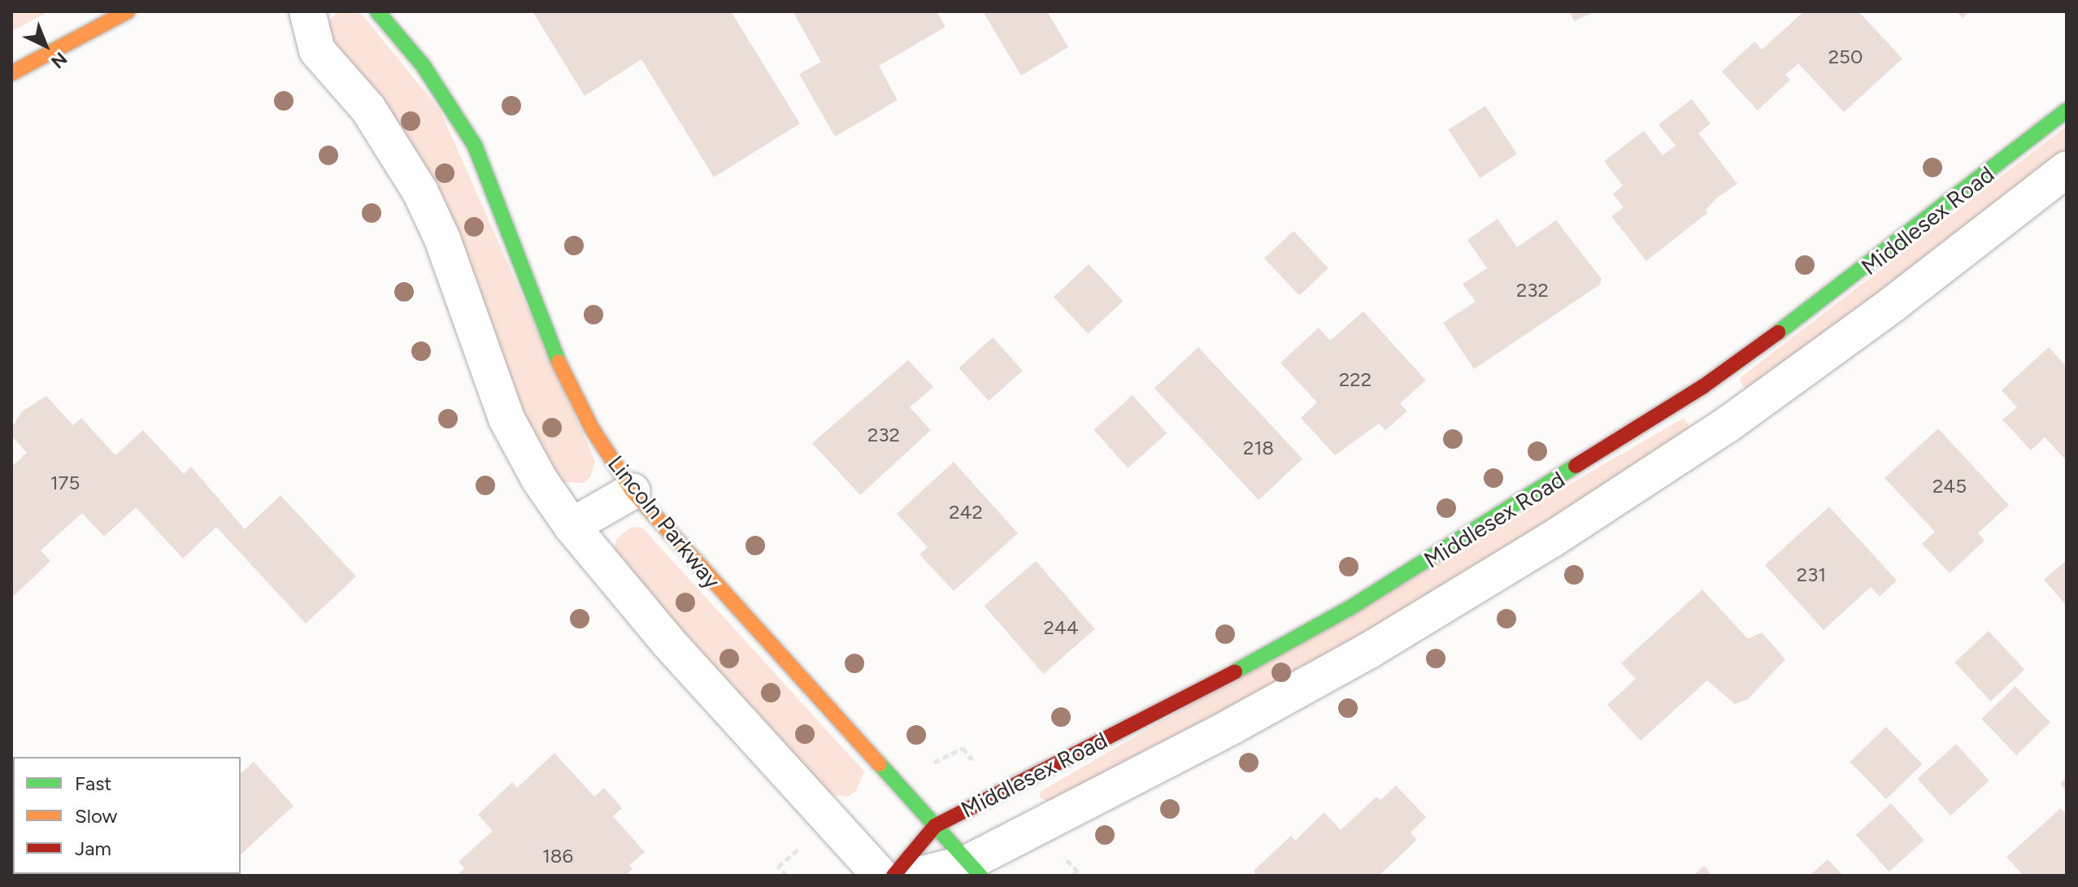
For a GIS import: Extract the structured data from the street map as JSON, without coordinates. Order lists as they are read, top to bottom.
{
  "streets": {
    "street": ["Middlesex Road", "Lincoln Parkway"]
  },
  "crossings": [
    ["Middlesex Road", "Lincoln Parkway"]
  ],
  "house_numbers": [
    "250",
    "232",
    "222",
    "232",
    "218",
    "175",
    "245",
    "242",
    "231",
    "244",
    "186"
  ],
  "legend": ["Fast", "Slow", "Jam"],
  "north": "bottom right"
}
